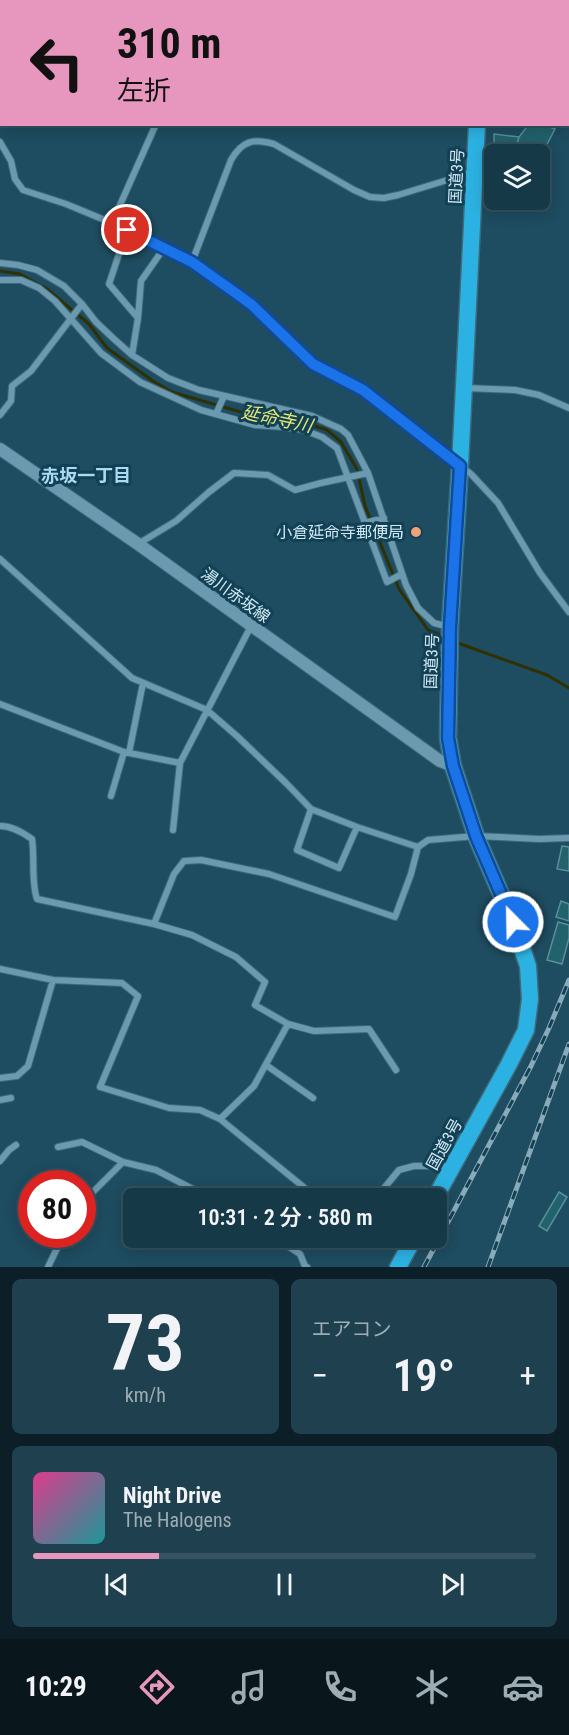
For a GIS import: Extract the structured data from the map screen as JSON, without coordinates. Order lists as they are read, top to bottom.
{
  "streets": {
    "highway": ["国道3号"],
    "main road": ["湯川赤坂線"]
  },
  "crossings": [
    ["国道3号", "湯川赤坂線"]
  ],
  "districts": ["赤坂一丁目"],
  "water": ["延命寺川"],
  "places": ["小倉延命寺郵便局"],
  "page": {
    "turn": ["310 m", "左折"],
    "limit": "80",
    "trip": "10:31 · 2 分 · 580 m",
    "tile": [
      ["73", "km/h"],
      "エアコン"
    ],
    "heat": ["−", "19°", "+"],
    "song": ["Night Drive", "The Halogens"],
    "tabs": "10:29"
  }
}
